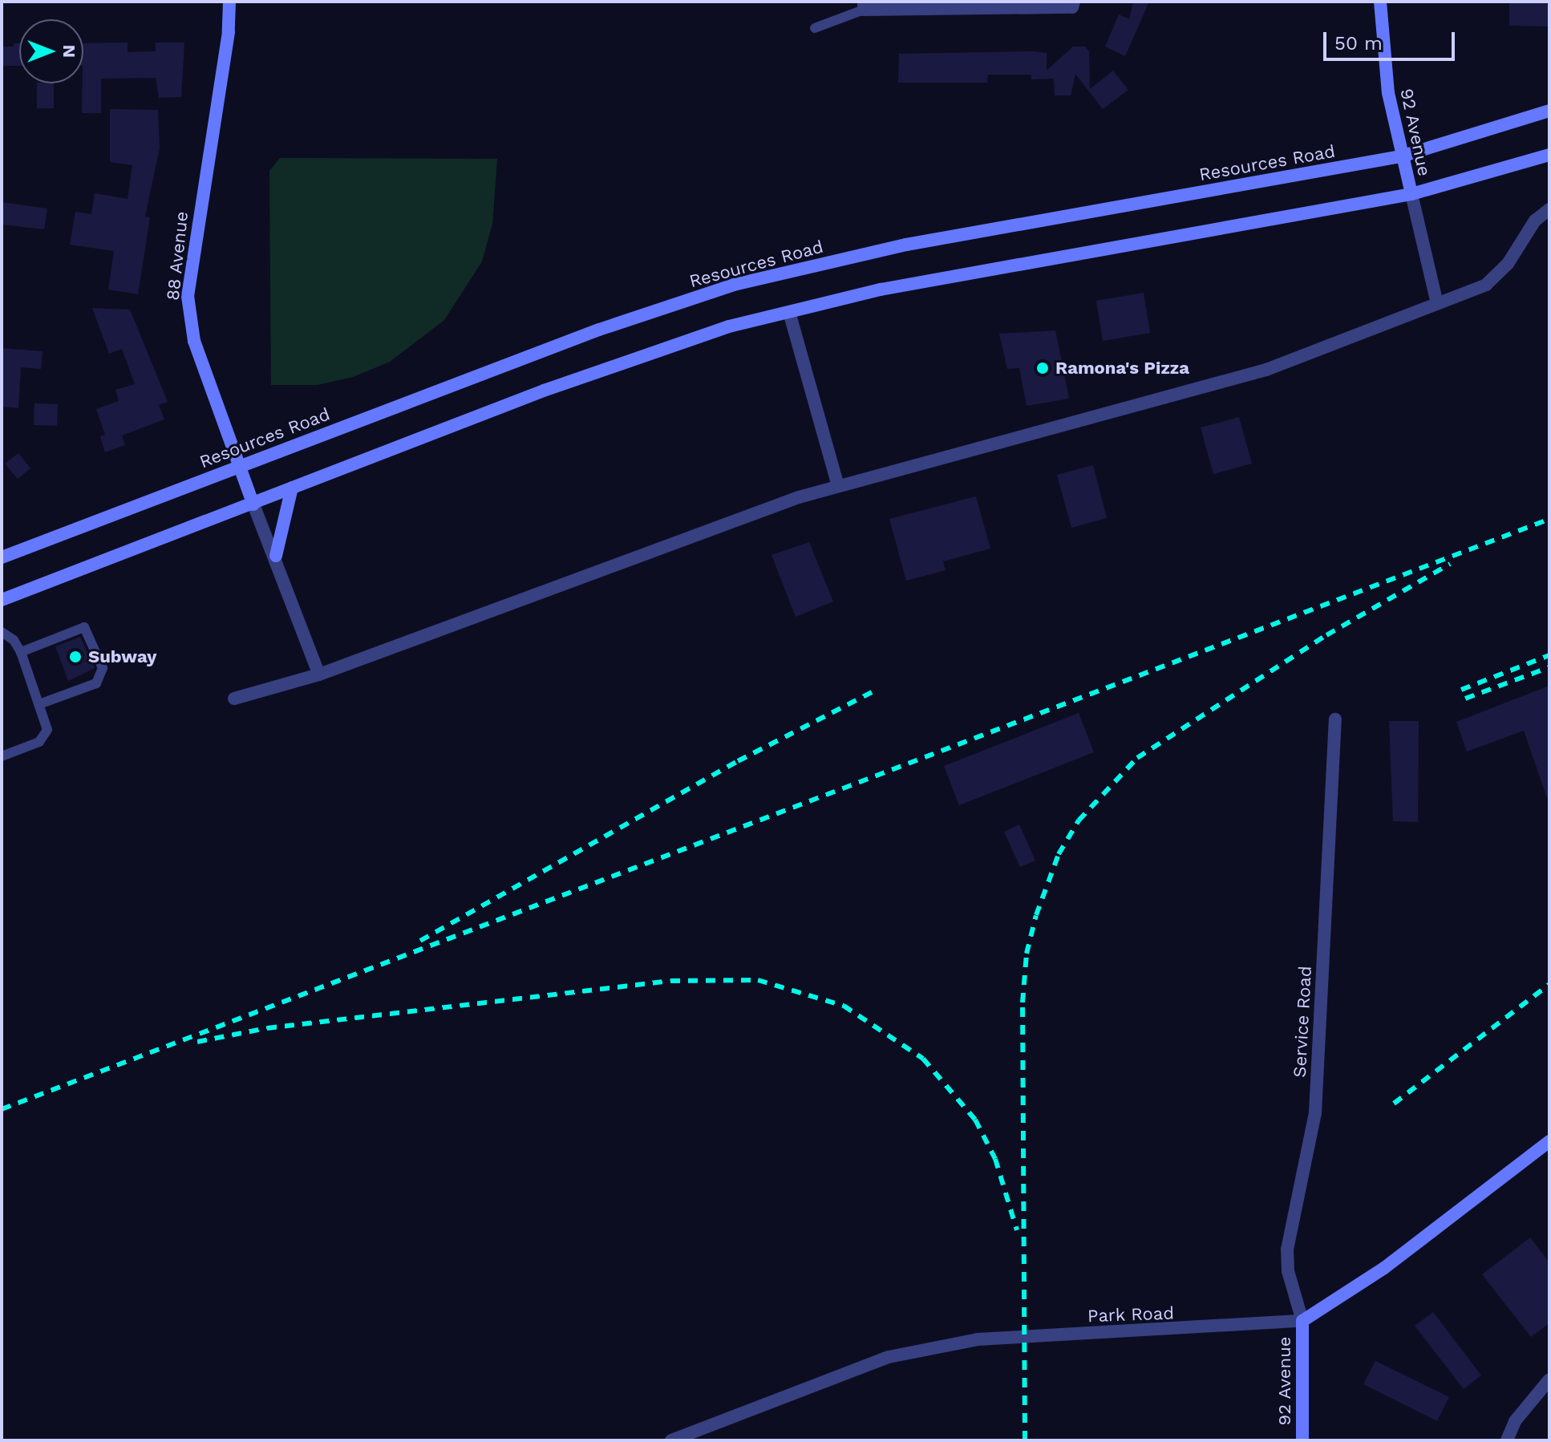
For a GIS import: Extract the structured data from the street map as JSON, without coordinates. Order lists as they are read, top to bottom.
{
  "streets": {
    "main road": [
      "92 Avenue",
      "Resources Road",
      "88 Avenue",
      "Park Road"
    ],
    "street": ["Service Road"]
  },
  "crossings": [
    ["92 Avenue", "Resources Road"],
    ["92 Avenue", "Service Road"],
    ["92 Avenue", "Park Road"],
    ["Resources Road", "88 Avenue"],
    ["Service Road", "Park Road"]
  ],
  "places": ["Ramona's Pizza", "Subway"],
  "scale_bar": "50 m",
  "north": "right"
}
